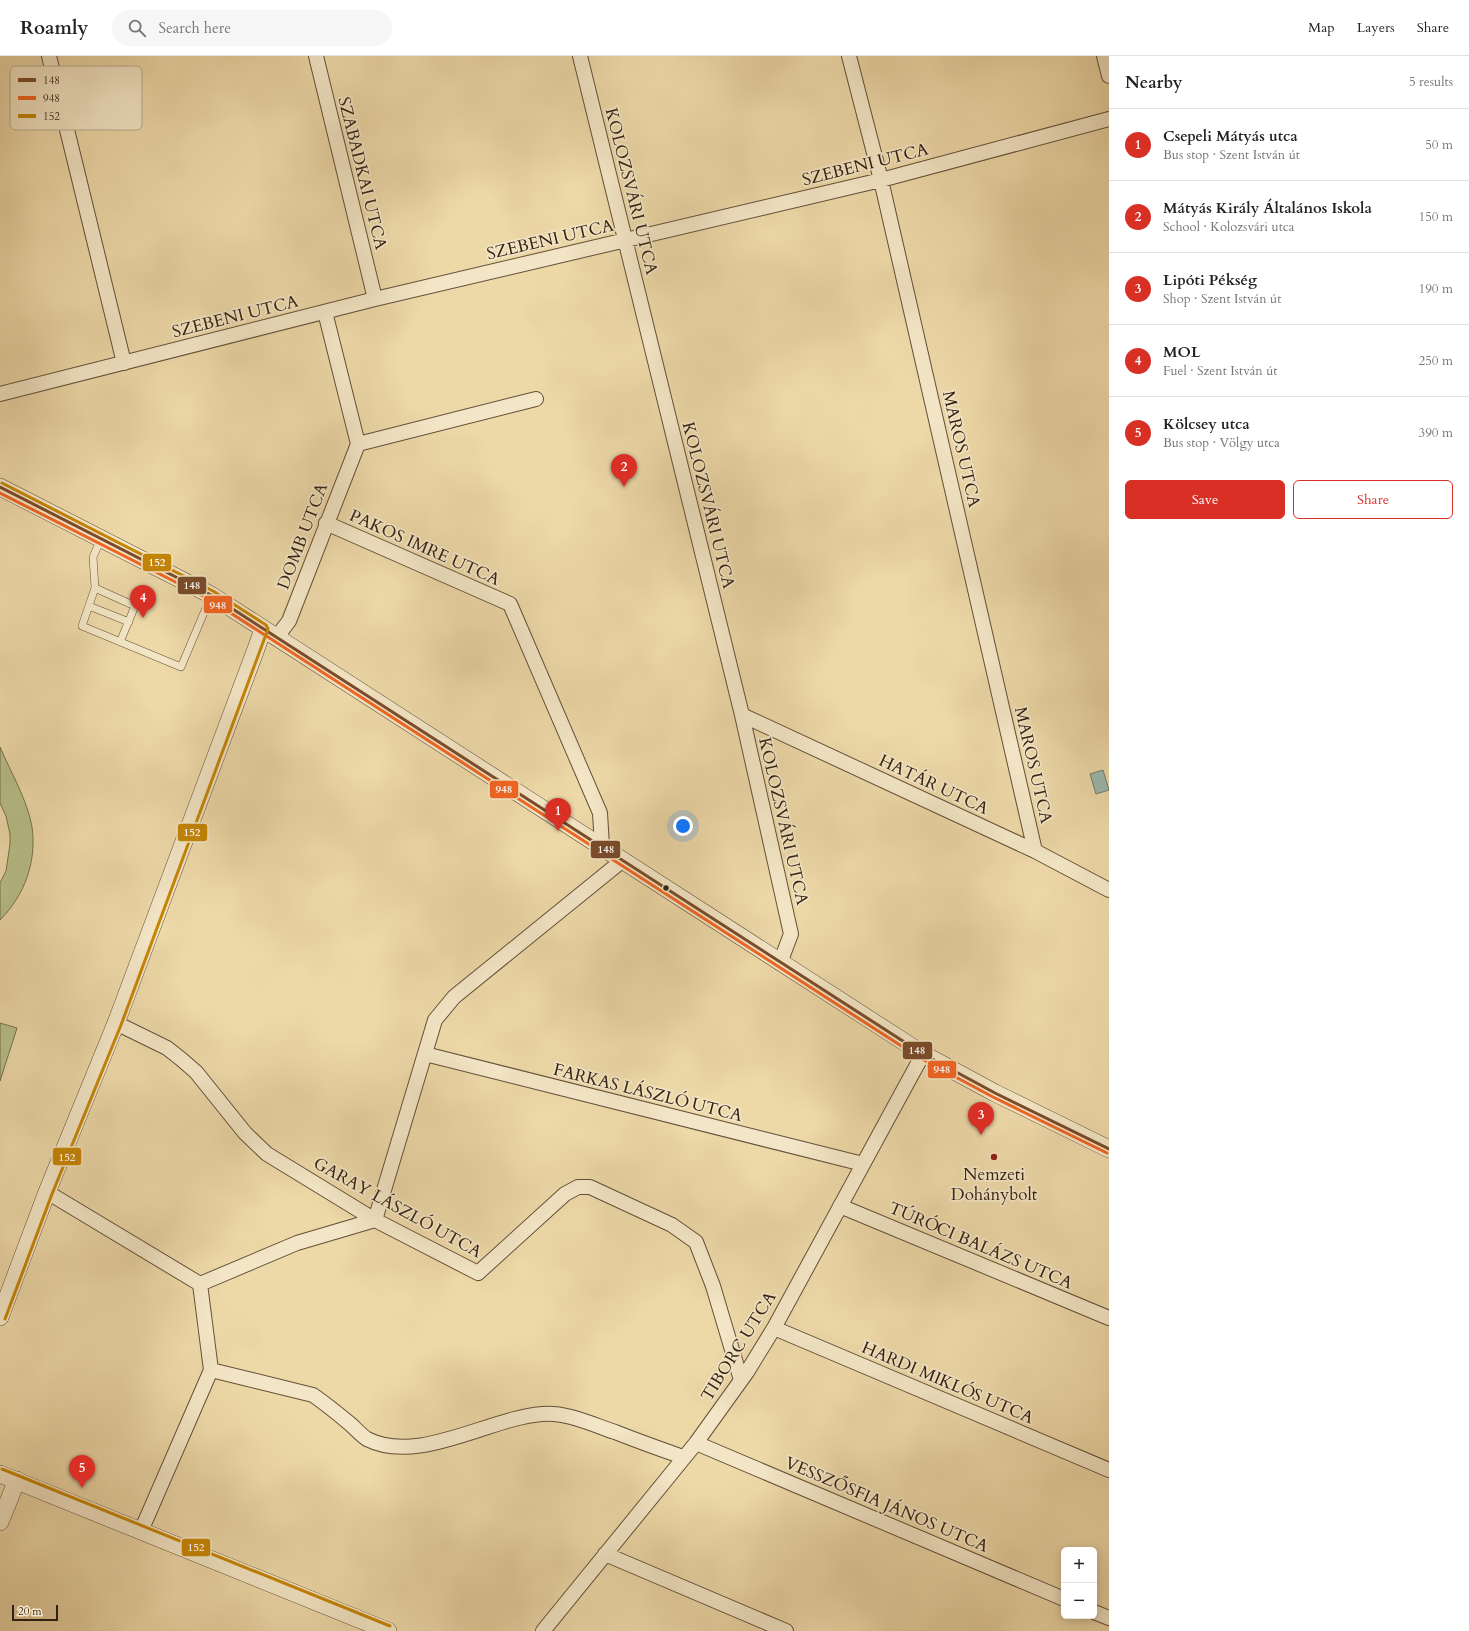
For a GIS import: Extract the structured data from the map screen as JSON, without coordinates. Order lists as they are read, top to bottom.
{
  "streets": {
    "street": [
      "SZEBENI UTCA",
      "SZABADKAI UTCA",
      "KOLOZSVÁRI UTCA",
      "MAROS UTCA",
      "DOMB UTCA",
      "PAKOS IMRE UTCA",
      "HATÁR UTCA",
      "FARKAS LÁSZLÓ UTCA",
      "GARAY LÁSZLÓ UTCA",
      "TÚRÓCI BALÁZS UTCA",
      "TIBORC UTCA",
      "HARDI MIKLÓS UTCA",
      "VESSZŐSFIA JÁNOS UTCA"
    ]
  },
  "crossings": [
    ["SZEBENI UTCA", "SZABADKAI UTCA"],
    ["SZEBENI UTCA", "KOLOZSVÁRI UTCA"],
    ["SZEBENI UTCA", "MAROS UTCA"],
    ["KOLOZSVÁRI UTCA", "HATÁR UTCA"],
    ["MAROS UTCA", "HATÁR UTCA"],
    ["DOMB UTCA", "PAKOS IMRE UTCA"],
    ["FARKAS LÁSZLÓ UTCA", "TIBORC UTCA"],
    ["GARAY LÁSZLÓ UTCA", "TIBORC UTCA"],
    ["TÚRÓCI BALÁZS UTCA", "TIBORC UTCA"],
    ["TIBORC UTCA", "HARDI MIKLÓS UTCA"],
    ["TIBORC UTCA", "VESSZŐSFIA JÁNOS UTCA"]
  ],
  "places": ["Nemzeti Dohánybolt"],
  "lines": ["transit line 152", "transit line 148", "transit line 948"],
  "legend": ["148", "948", "152"],
  "scale_bar": "20 m",
  "page": {
    "header": "Roamly",
    "search": "Search here",
    "nav": ["Map", "Layers", "Share"],
    "heading": ["Nearby", "5 results"],
    "list": [
      {
        "mark": "1",
        "name": "Csepeli Mátyás utca",
        "note": "Bus stop · Szent István út",
        "value": "50 m"
      },
      {
        "mark": "2",
        "name": "Mátyás Király Általános Iskola",
        "note": "School · Kolozsvári utca",
        "value": "150 m"
      },
      {
        "mark": "3",
        "name": "Lipóti Pékség",
        "note": "Shop · Szent István út",
        "value": "190 m"
      },
      {
        "mark": "4",
        "name": "MOL",
        "note": "Fuel · Szent István út",
        "value": "250 m"
      },
      {
        "mark": "5",
        "name": "Kölcsey utca",
        "note": "Bus stop · Völgy utca",
        "value": "390 m"
      }
    ],
    "pins": [
      "2",
      "4",
      "1",
      "3",
      "5"
    ],
    "buttons": ["Save", "Share"],
    "map_buttons": ["+", "−"],
    "scale": "20 m"
  }
}
